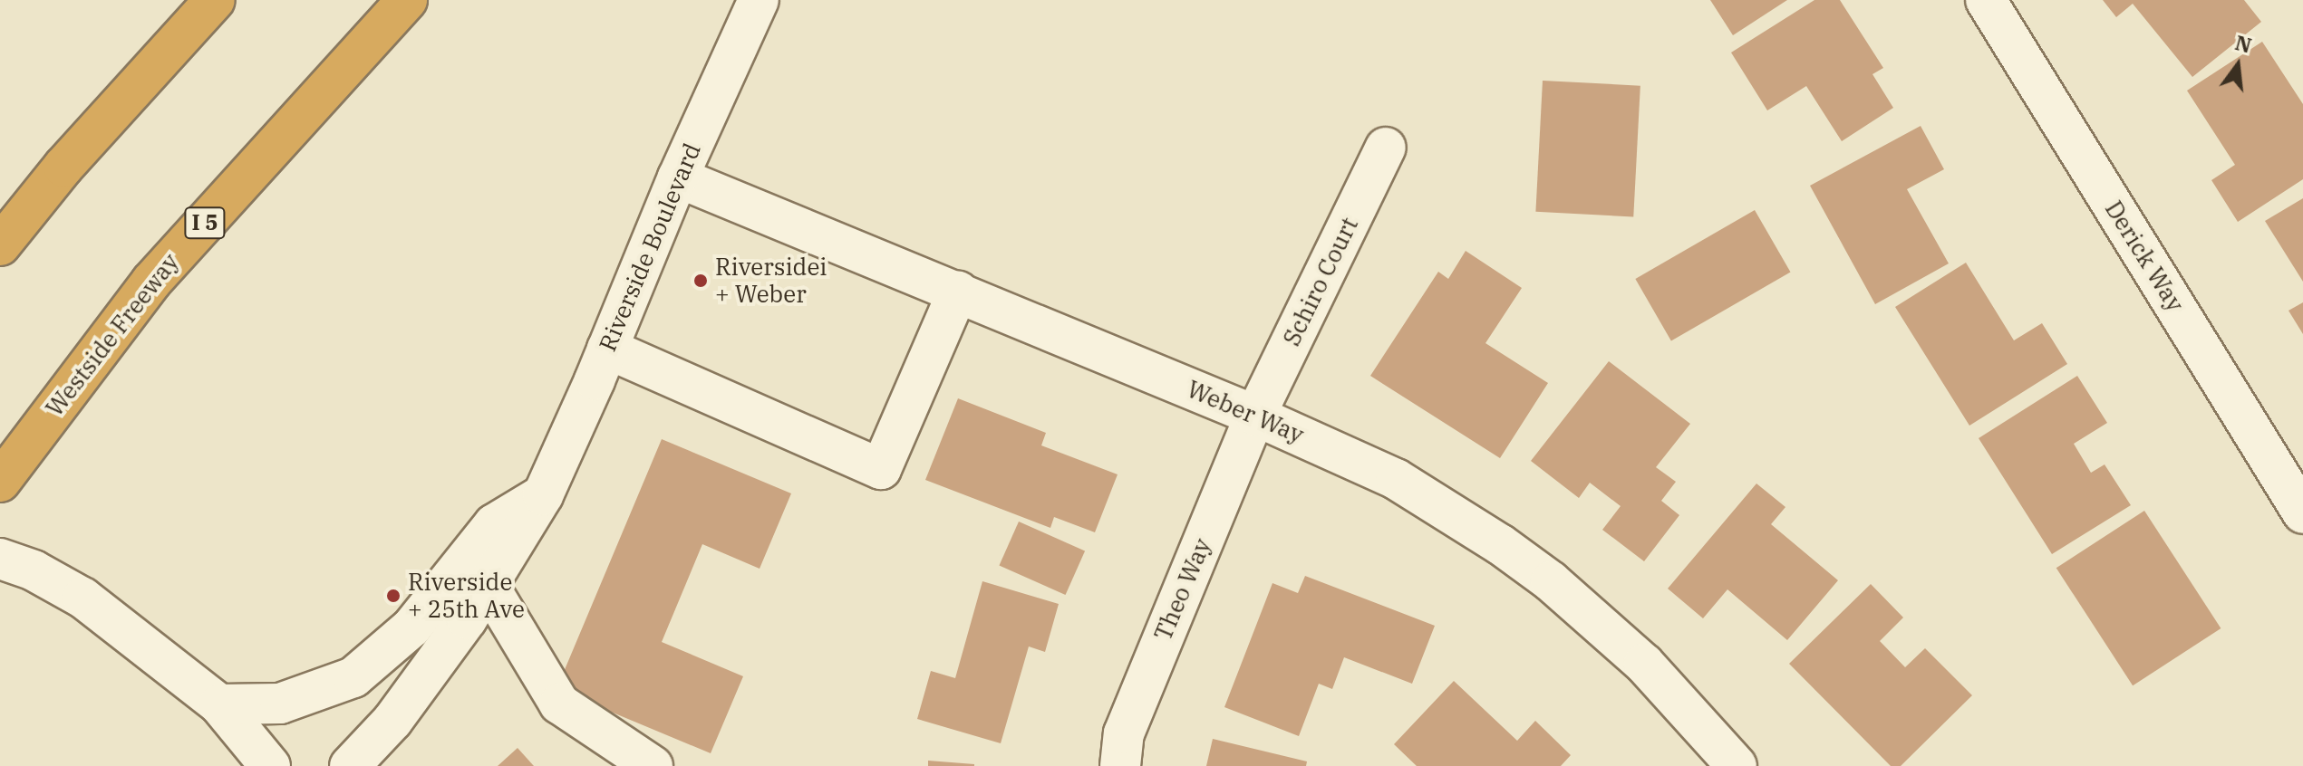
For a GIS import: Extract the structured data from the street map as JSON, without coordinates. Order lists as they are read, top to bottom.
{
  "streets": {
    "highway": ["I 5", "Westside Freeway"],
    "street": [
      "Riverside Boulevard",
      "Derick Way",
      "Schiro Court",
      "Weber Way",
      "Theo Way"
    ]
  },
  "crossings": [
    ["Riverside Boulevard", "Weber Way"],
    ["Schiro Court", "Weber Way"],
    ["Schiro Court", "Theo Way"],
    ["Weber Way", "Theo Way"]
  ],
  "places": ["Riversidei + Weber", "Riverside + 25th Ave"],
  "north": "top"
}
